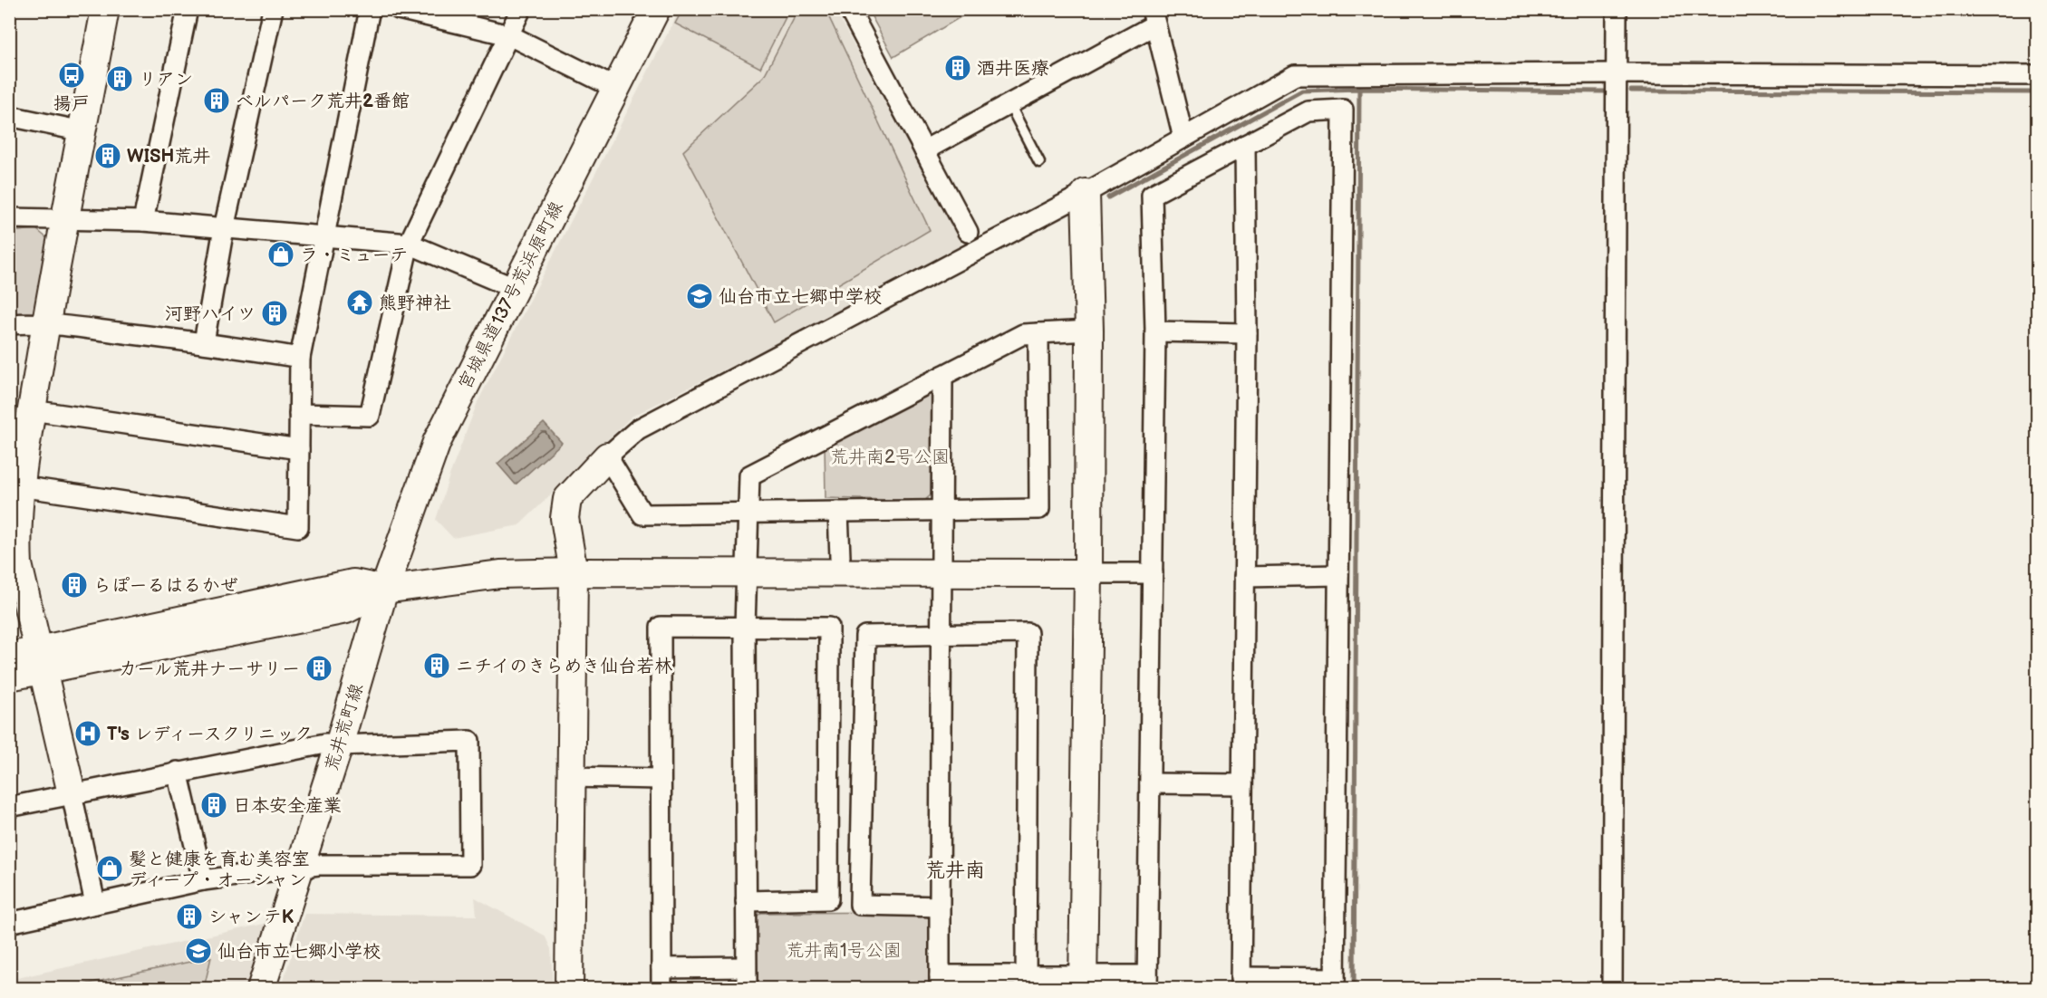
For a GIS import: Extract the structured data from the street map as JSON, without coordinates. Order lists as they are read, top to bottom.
{
  "streets": {
    "street": ["宮城県道137号荒浜原町線", "荒井荒町線"]
  },
  "crossings": [
    ["宮城県道137号荒浜原町線", "荒井荒町線"]
  ],
  "districts": ["荒井南"],
  "parks": ["荒井南2号公園", "荒井南1号公園"],
  "places": {
    "building": [
      "酒井医療",
      "リアン",
      "ベルパーク荒井2番館",
      "WISH荒井",
      "河野ハイツ",
      "らぽーるはるかぜ",
      "ニチイのきらめき仙台若林",
      "カール荒井ナーサリー",
      "日本安全産業",
      "シャンテK"
    ],
    "bus stop": ["揚戸"],
    "shop": ["ラ・ミューテ", "髪と健康を育む美容室 ディープ・オーシャン"],
    "school or university": ["仙台市立七郷中学校", "仙台市立七郷小学校"],
    "temple": ["熊野神社"],
    "hospital": ["T's レディースクリニック"]
  }
}
